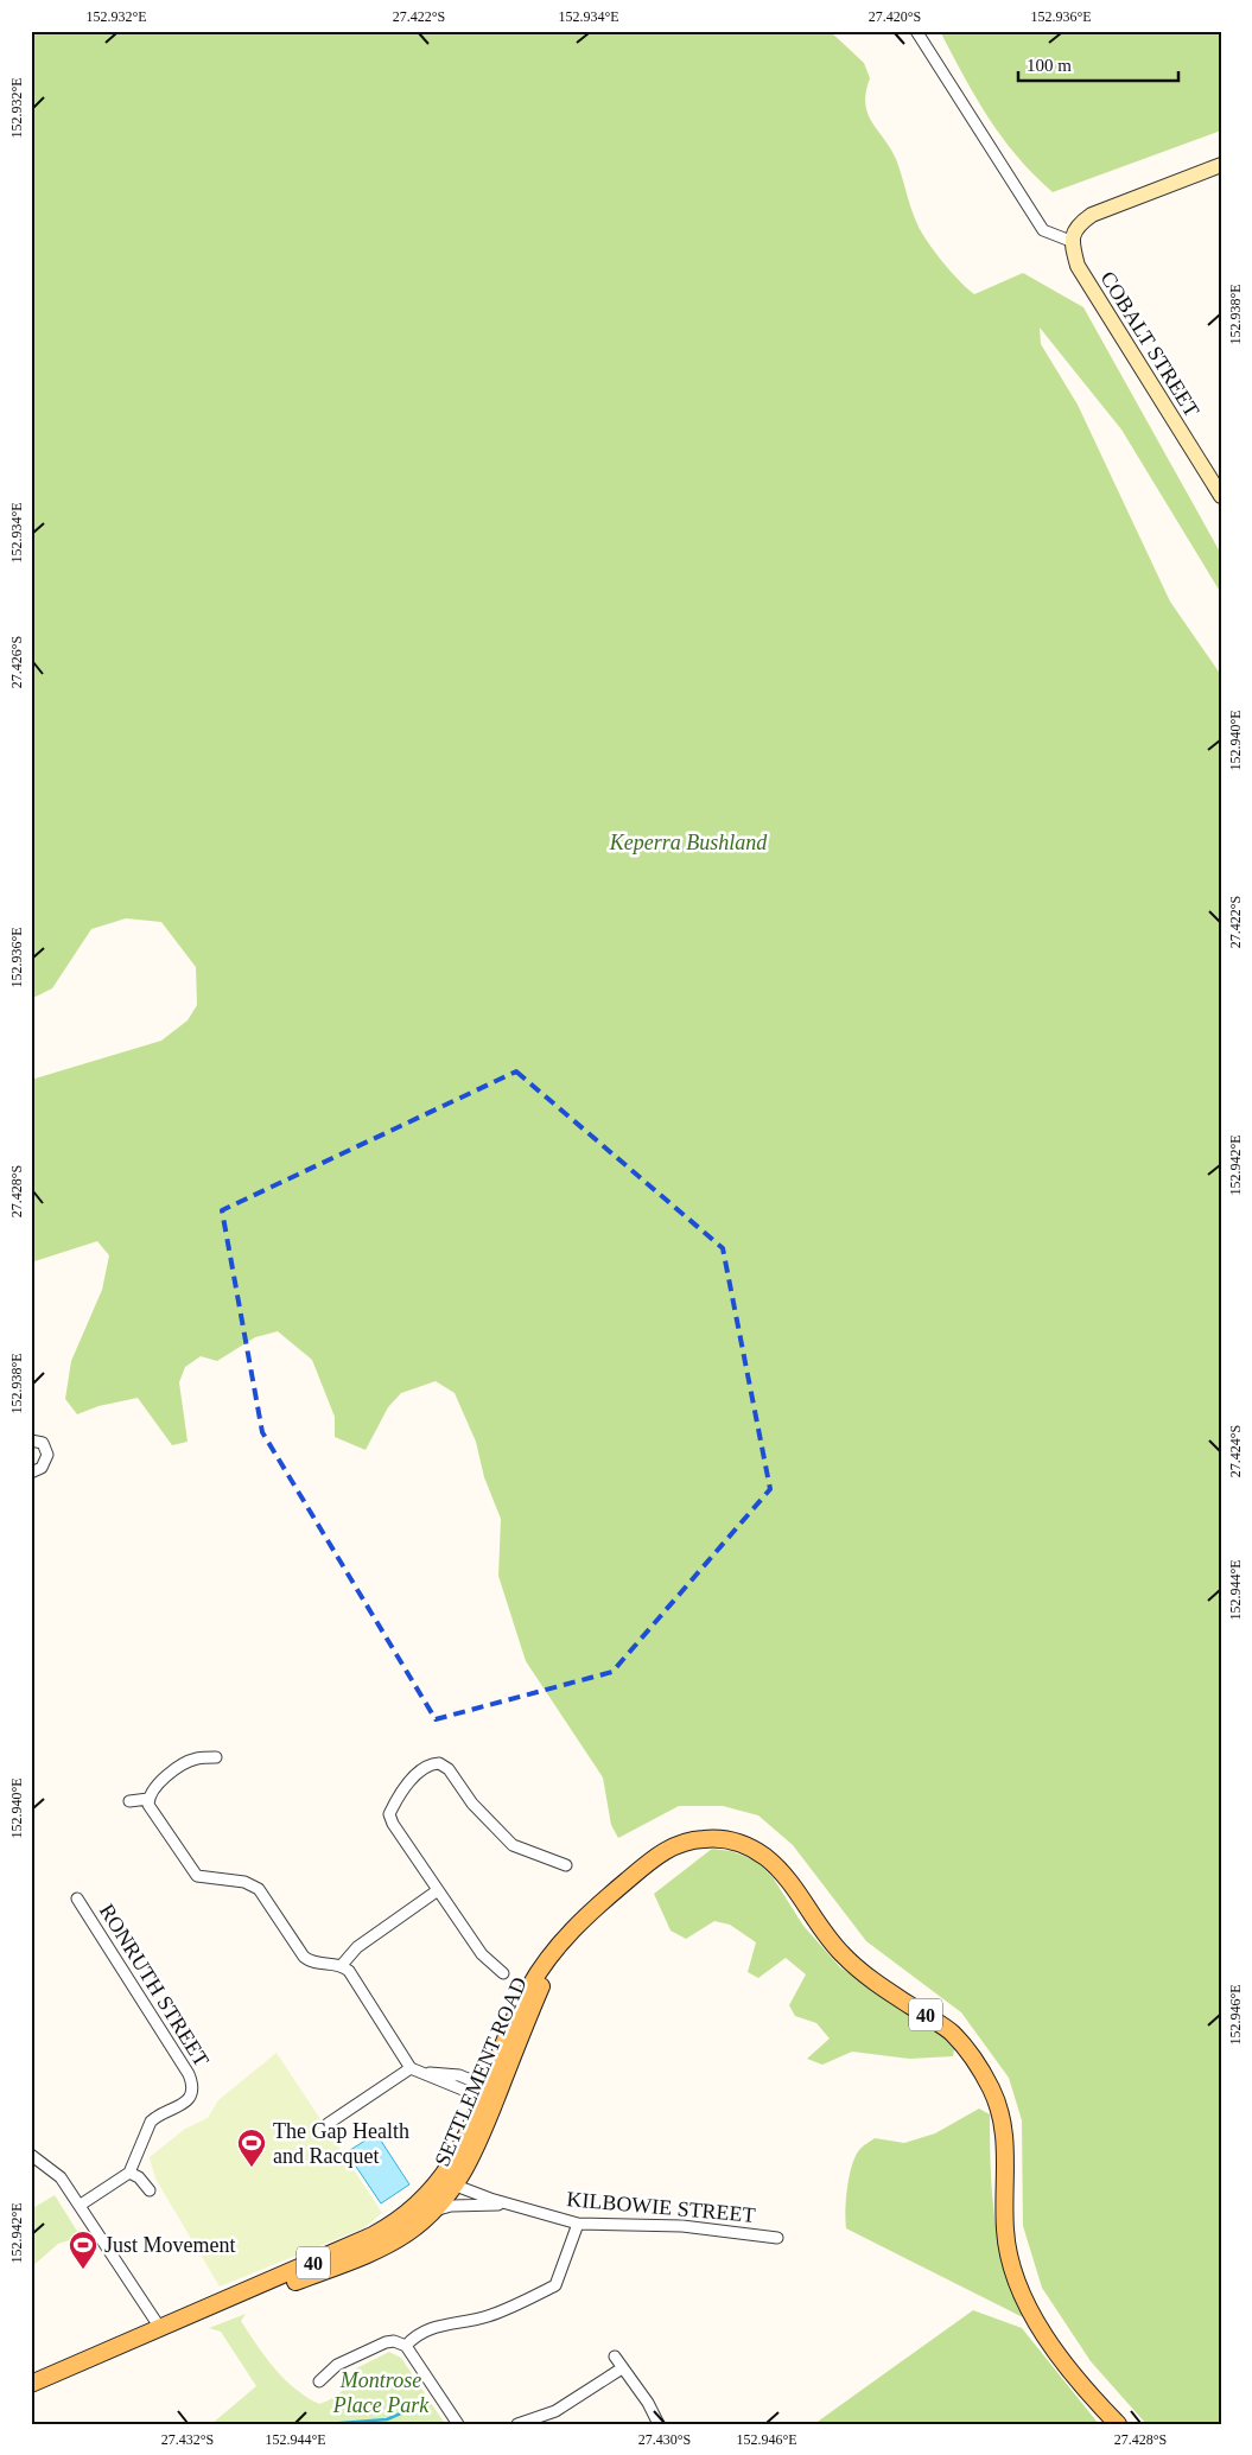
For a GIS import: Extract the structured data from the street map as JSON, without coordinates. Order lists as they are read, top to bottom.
{
  "streets": {
    "main road": ["40", "SETTLEMENT ROAD"],
    "street": ["COBALT STREET", "RONRUTH STREET", "KILBOWIE STREET"]
  },
  "crossings": [
    ["SETTLEMENT ROAD", "KILBOWIE STREET"]
  ],
  "parks": ["Keperra Bushland", "Montrose Place Park"],
  "places": {
    "sports": ["The Gap Health and Racquet", "Just Movement"]
  },
  "scale_bar": "100 m",
  "coordinates": [
    "152.932°E",
    "27.422°S",
    "152.934°E",
    "27.420°S",
    "152.936°E",
    "152.938°E",
    "27.426°S",
    "152.940°E",
    "152.942°E",
    "27.428°S",
    "27.424°S",
    "152.944°E",
    "152.946°E",
    "27.432°S",
    "27.430°S"
  ]
}
